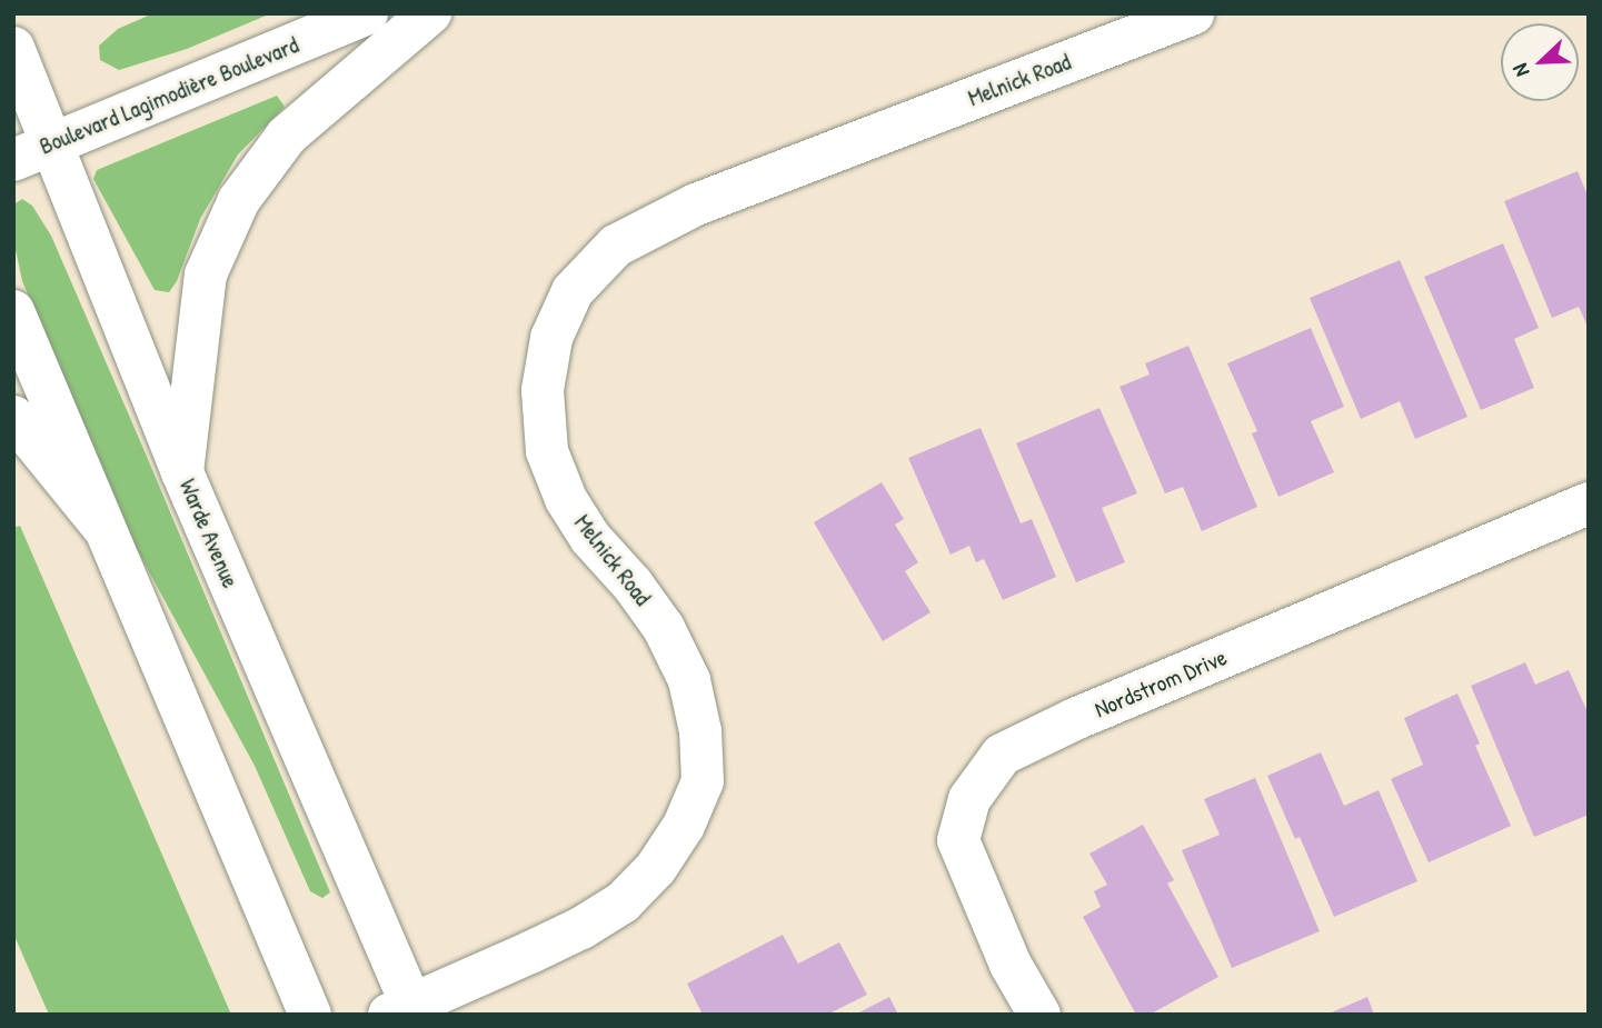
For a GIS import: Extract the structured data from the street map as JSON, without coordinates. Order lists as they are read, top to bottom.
{
  "streets": {
    "street": [
      "Melnick Road",
      "Boulevard Lagimodière Boulevard",
      "Warde Avenue",
      "Nordstrom Drive"
    ]
  },
  "crossings": [
    ["Melnick Road", "Warde Avenue"],
    ["Boulevard Lagimodière Boulevard", "Warde Avenue"]
  ],
  "north": "bottom left"
}
